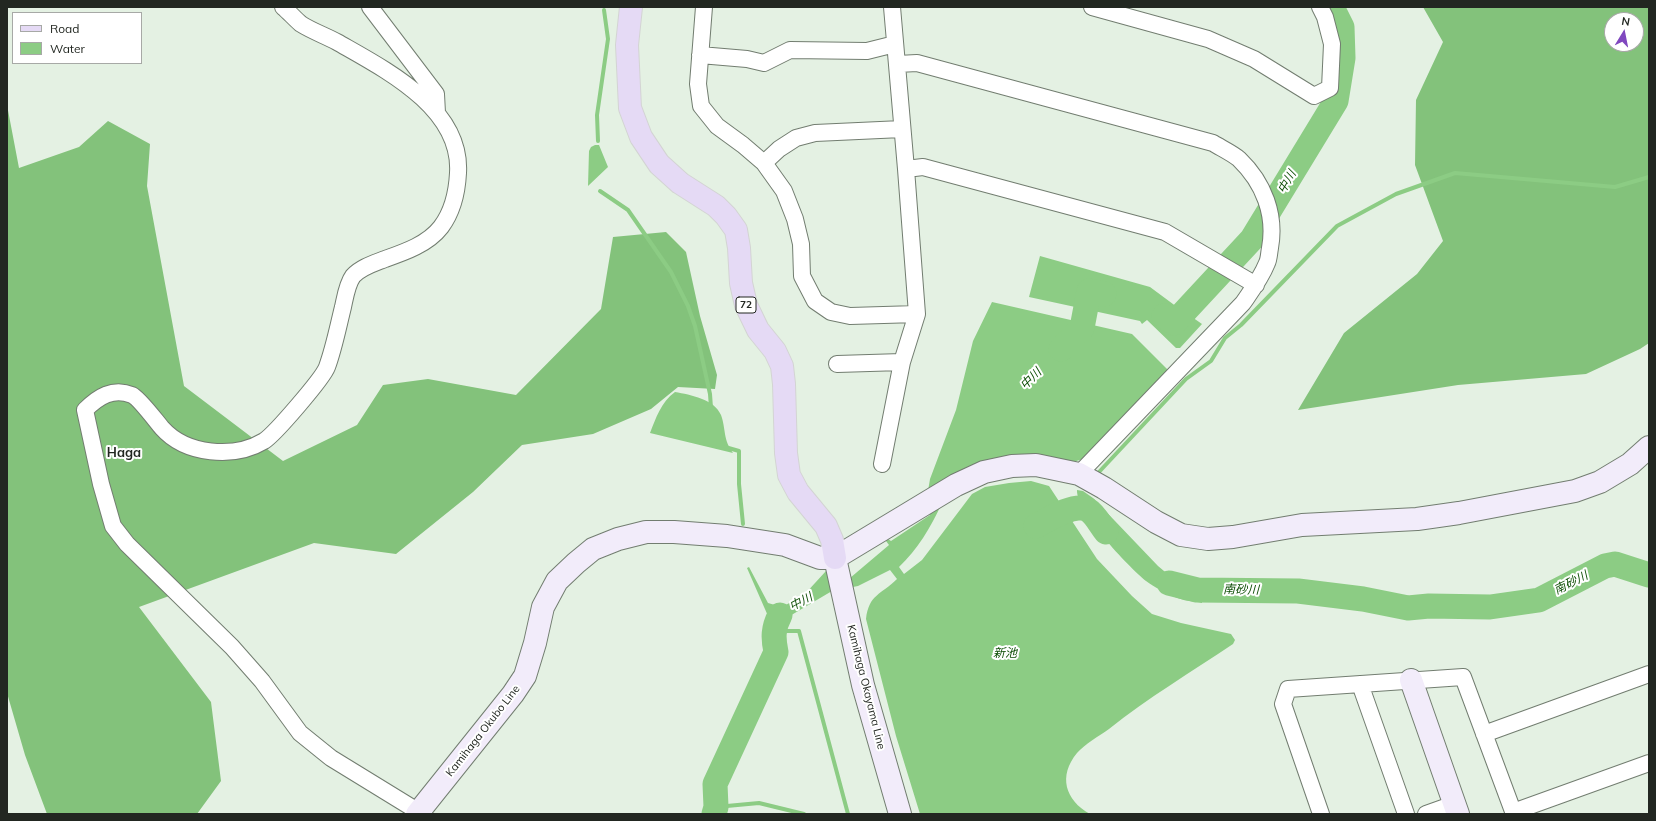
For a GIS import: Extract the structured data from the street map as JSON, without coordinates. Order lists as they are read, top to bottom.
{
  "streets": {
    "main road": ["72"],
    "street": ["Kamihaga Okayama Line", "Kamihaga Okubo Line"]
  },
  "crossings": [
    ["72", "Kamihaga Okayama Line"],
    ["72", "Kamihaga Okubo Line"],
    ["Kamihaga Okayama Line", "Kamihaga Okubo Line"]
  ],
  "districts": ["Haga"],
  "water": ["中川", "南砂川", "新池"],
  "legend": ["Road", "Water"],
  "north": "top"
}
